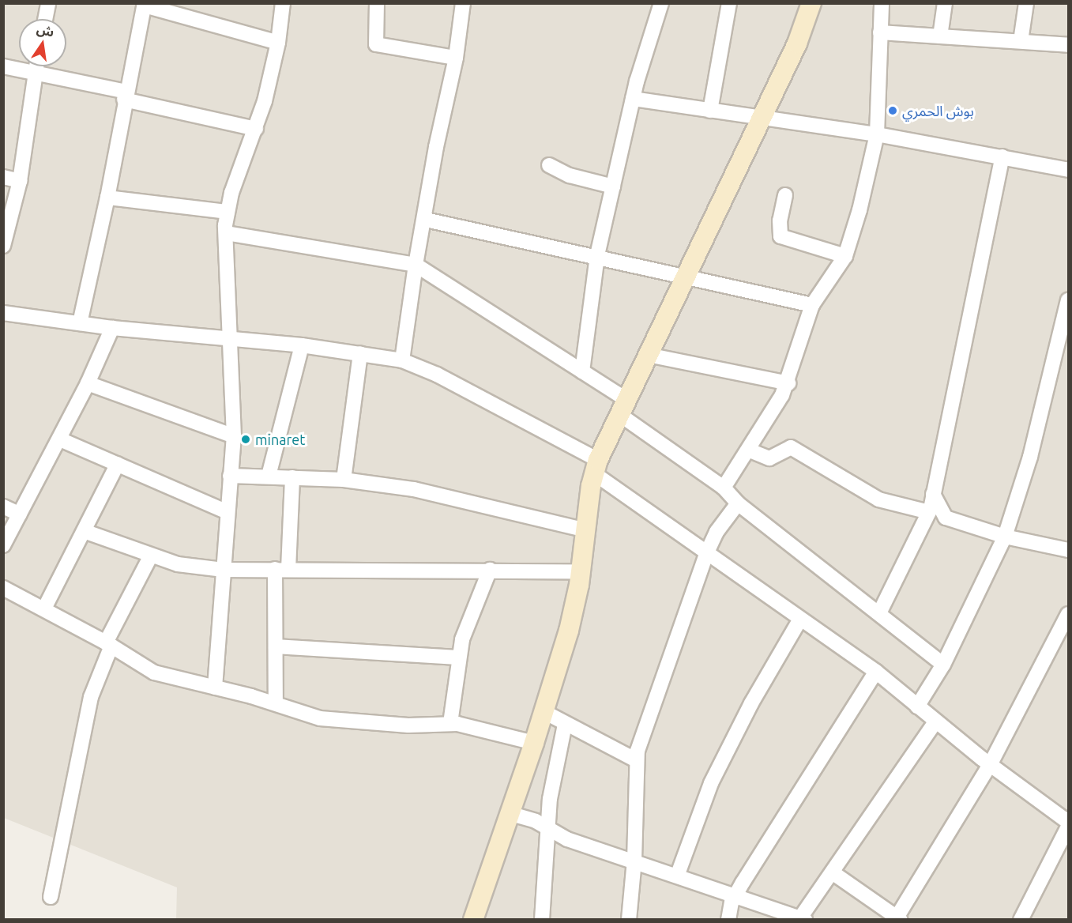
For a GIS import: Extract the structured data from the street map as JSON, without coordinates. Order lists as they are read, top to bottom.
{
  "places": ["بوش الحمري", "minaret"],
  "north": "top"
}
